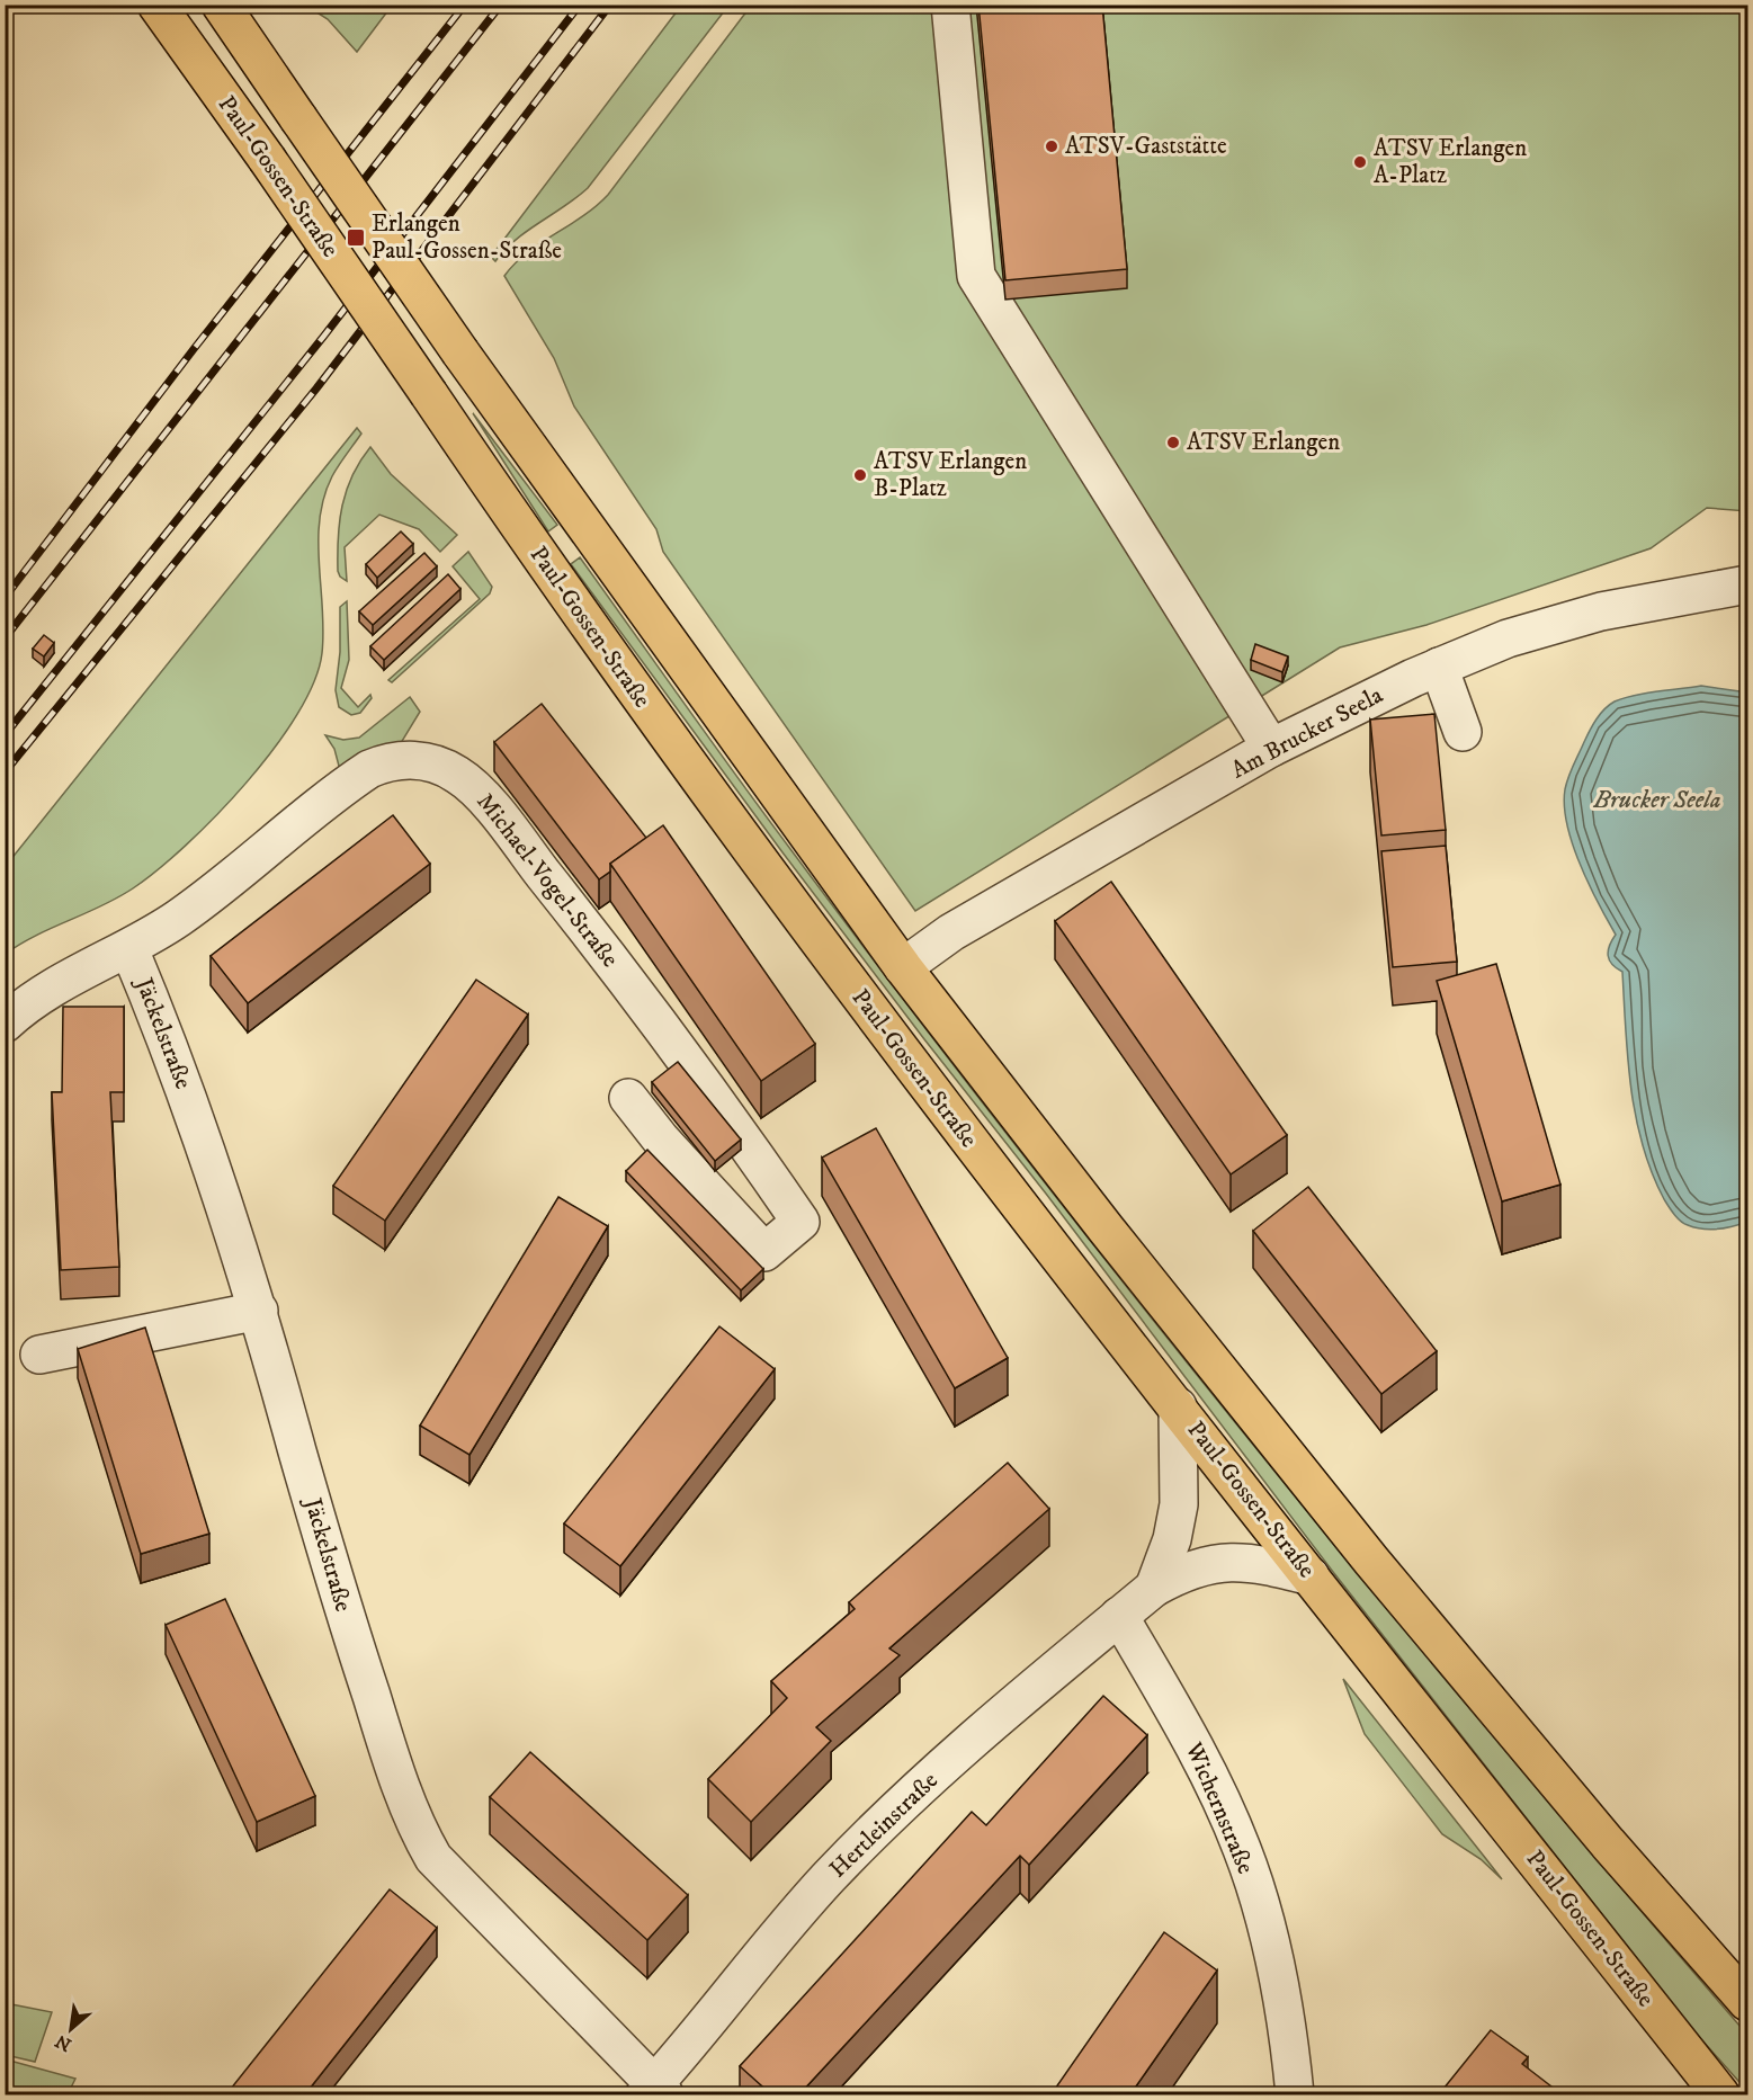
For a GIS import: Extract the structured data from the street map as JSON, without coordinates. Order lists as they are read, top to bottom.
{
  "streets": {
    "main road": ["Paul-Gossen-Straße"],
    "street": [
      "Am Brucker Seela",
      "Michael-Vogel-Straße",
      "Jäckelstraße",
      "Wichernstraße",
      "Hertleinstraße"
    ]
  },
  "crossings": [
    ["Paul-Gossen-Straße", "Am Brucker Seela"],
    ["Paul-Gossen-Straße", "Hertleinstraße"],
    ["Michael-Vogel-Straße", "Jäckelstraße"],
    ["Jäckelstraße", "Hertleinstraße"],
    ["Wichernstraße", "Hertleinstraße"]
  ],
  "water": ["Brucker Seela"],
  "places": {
    "other": [
      "ATSV-Gaststätte",
      "ATSV Erlangen A-Platz",
      "ATSV Erlangen",
      "ATSV Erlangen B-Platz"
    ],
    "transit": ["Erlangen Paul-Gossen-Straße"]
  },
  "north": "bottom left"
}
